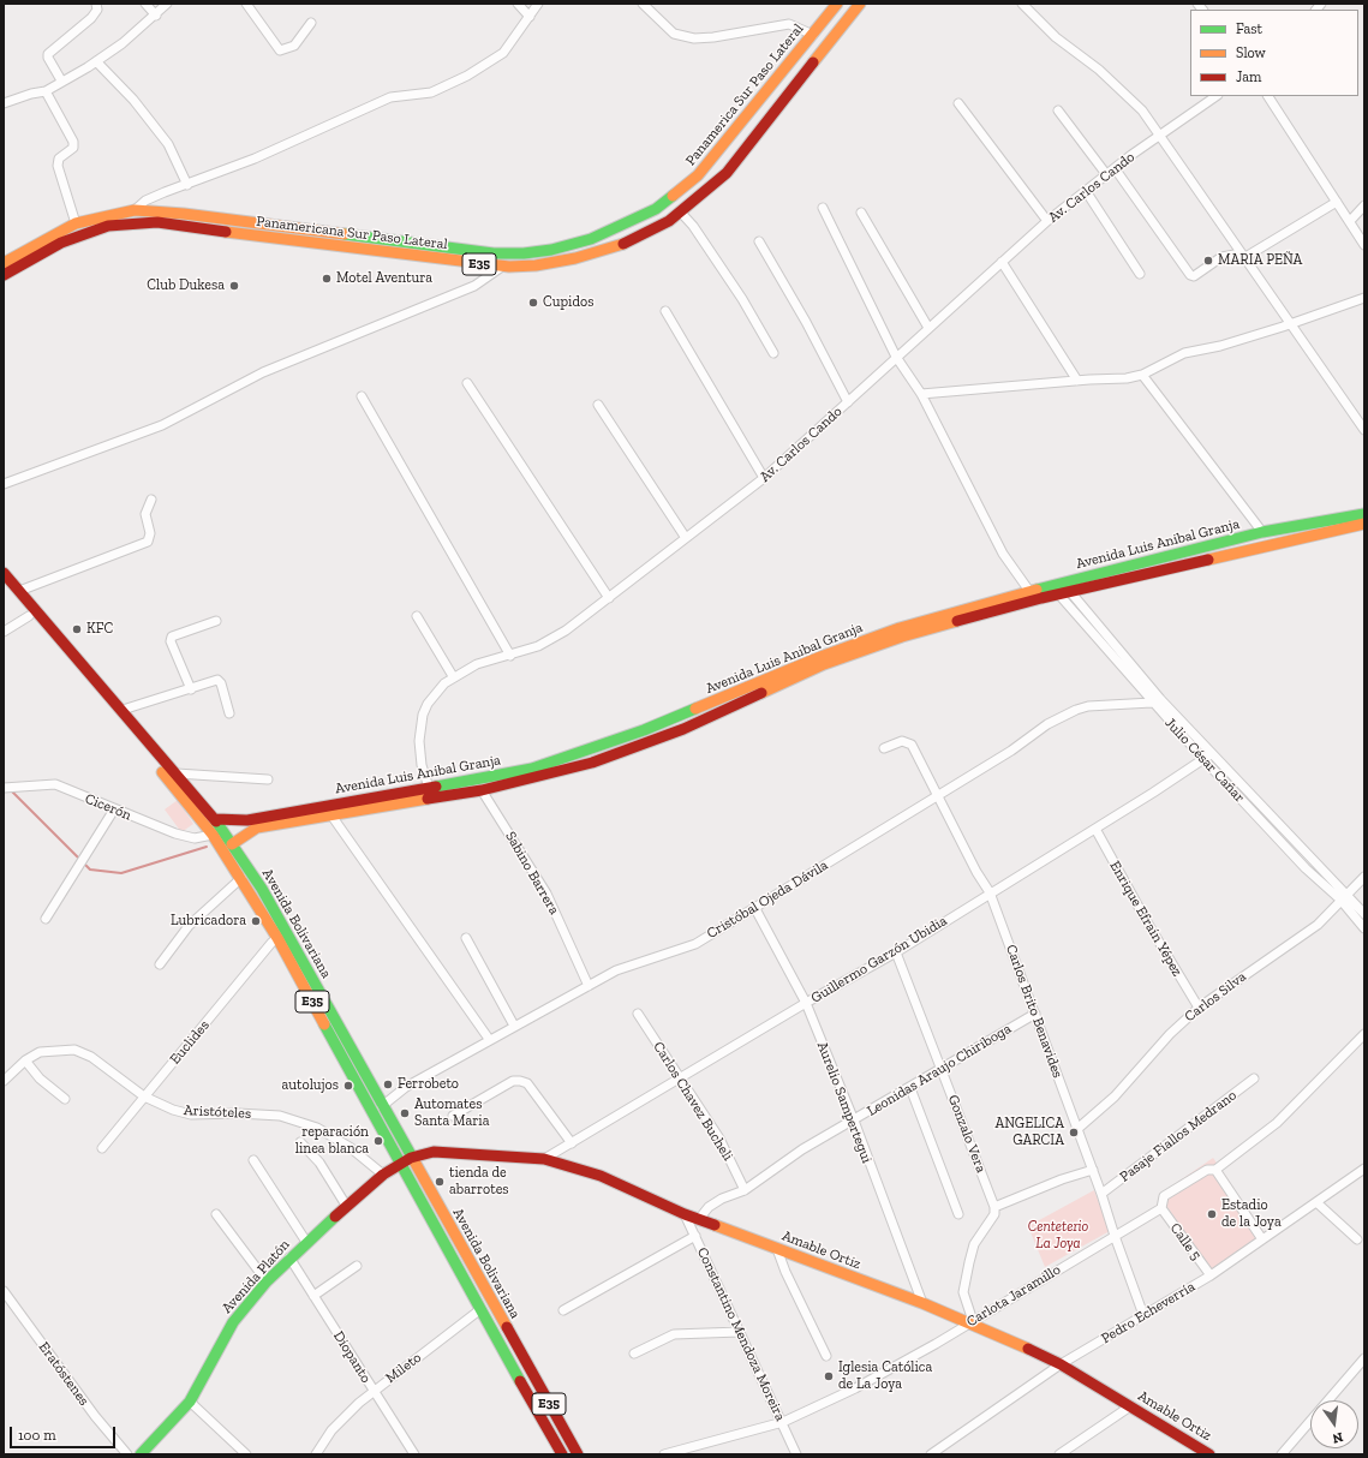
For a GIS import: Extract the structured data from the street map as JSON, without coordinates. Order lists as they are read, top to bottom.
{
  "streets": {
    "main road": [
      "Panamerica Sur Paso Lateral",
      "Panamericana Sur Paso Lateral",
      "E35",
      "Avenida Luis Anibal Granja",
      "Avenida Bolivariana",
      "Amable Ortiz",
      "Avenida Platón"
    ],
    "street": [
      "Av. Carlos Cando",
      "Julio César Cañar",
      "Cicerón",
      "Sabino Barrera",
      "Cristóbal Ojeda Dávila",
      "Enrique Efraín Yépez",
      "Guillermo Garzón Ubidia",
      "Carlos Silva",
      "Carlos Brito Benavides",
      "Euclides",
      "Leonidas Araujo Chiriboga",
      "Carlos Chavez Bucheli",
      "Aurelio Sampertegui",
      "Aristóteles",
      "Gonzalo Vera",
      "Pasaje Fiallos Medrano",
      "Calle 5",
      "Carlota Jaramillo",
      "Pedro Echeverría",
      "Constantino Mendoza Moreira",
      "Diopanto",
      "Mileto",
      "Eratóstenes"
    ]
  },
  "crossings": [
    ["Av. Carlos Cando", "Avenida Luis Anibal Granja"],
    ["Avenida Luis Anibal Granja", "Julio César Cañar"],
    ["Avenida Luis Anibal Granja", "Sabino Barrera"],
    ["Avenida Luis Anibal Granja", "Avenida Bolivariana"],
    ["Julio César Cañar", "Cristóbal Ojeda Dávila"],
    ["Julio César Cañar", "Guillermo Garzón Ubidia"],
    ["Julio César Cañar", "Carlos Silva"],
    ["Cicerón", "Avenida Bolivariana"],
    ["Sabino Barrera", "Cristóbal Ojeda Dávila"],
    ["Cristóbal Ojeda Dávila", "Avenida Bolivariana"],
    ["Cristóbal Ojeda Dávila", "Carlos Brito Benavides"],
    ["Cristóbal Ojeda Dávila", "Aurelio Sampertegui"],
    ["Enrique Efraín Yépez", "Guillermo Garzón Ubidia"],
    ["Enrique Efraín Yépez", "Carlos Silva"],
    ["Avenida Bolivariana", "Euclides"],
    ["Avenida Bolivariana", "Amable Ortiz"],
    ["Avenida Bolivariana", "Avenida Platón"],
    ["Avenida Bolivariana", "Mileto"],
    ["Guillermo Garzón Ubidia", "Carlos Brito Benavides"],
    ["Guillermo Garzón Ubidia", "Carlos Chavez Bucheli"],
    ["Guillermo Garzón Ubidia", "Aurelio Sampertegui"],
    ["Guillermo Garzón Ubidia", "Gonzalo Vera"],
    ["Guillermo Garzón Ubidia", "Amable Ortiz"],
    ["Carlos Silva", "Carlos Brito Benavides"],
    ["Carlos Brito Benavides", "Leonidas Araujo Chiriboga"],
    ["Carlos Brito Benavides", "Pasaje Fiallos Medrano"],
    ["Carlos Brito Benavides", "Carlota Jaramillo"],
    ["Carlos Brito Benavides", "Pedro Echeverría"],
    ["Euclides", "Aristóteles"],
    ["Leonidas Araujo Chiriboga", "Carlos Chavez Bucheli"],
    ["Leonidas Araujo Chiriboga", "Aurelio Sampertegui"],
    ["Leonidas Araujo Chiriboga", "Gonzalo Vera"],
    ["Leonidas Araujo Chiriboga", "Amable Ortiz"],
    ["Aurelio Sampertegui", "Amable Ortiz"],
    ["Aristóteles", "Avenida Platón"],
    ["Calle 5", "Carlota Jaramillo"],
    ["Calle 5", "Pedro Echeverría"],
    ["Amable Ortiz", "Avenida Platón"],
    ["Amable Ortiz", "Carlota Jaramillo"],
    ["Amable Ortiz", "Pedro Echeverría"],
    ["Amable Ortiz", "Constantino Mendoza Moreira"],
    ["Avenida Platón", "Diopanto"],
    ["Carlota Jaramillo", "Constantino Mendoza Moreira"],
    ["Diopanto", "Mileto"]
  ],
  "parks": ["Centeterio La Joya"],
  "places": [
    "MARIA PEÑA",
    "Motel Aventura",
    "Club Dukesa",
    "Cupidos",
    "KFC",
    "Lubricadora",
    "Ferrobeto",
    "autolujos",
    "Automates Santa Maria",
    "ANGELICA GARCIA",
    "reparación linea blanca",
    "tienda de abarrotes",
    "Estadio de la Joya",
    "Iglesia Católica de La Joya"
  ],
  "legend": ["Fast", "Slow", "Jam"],
  "scale_bar": "100 m",
  "north": "bottom"
}
